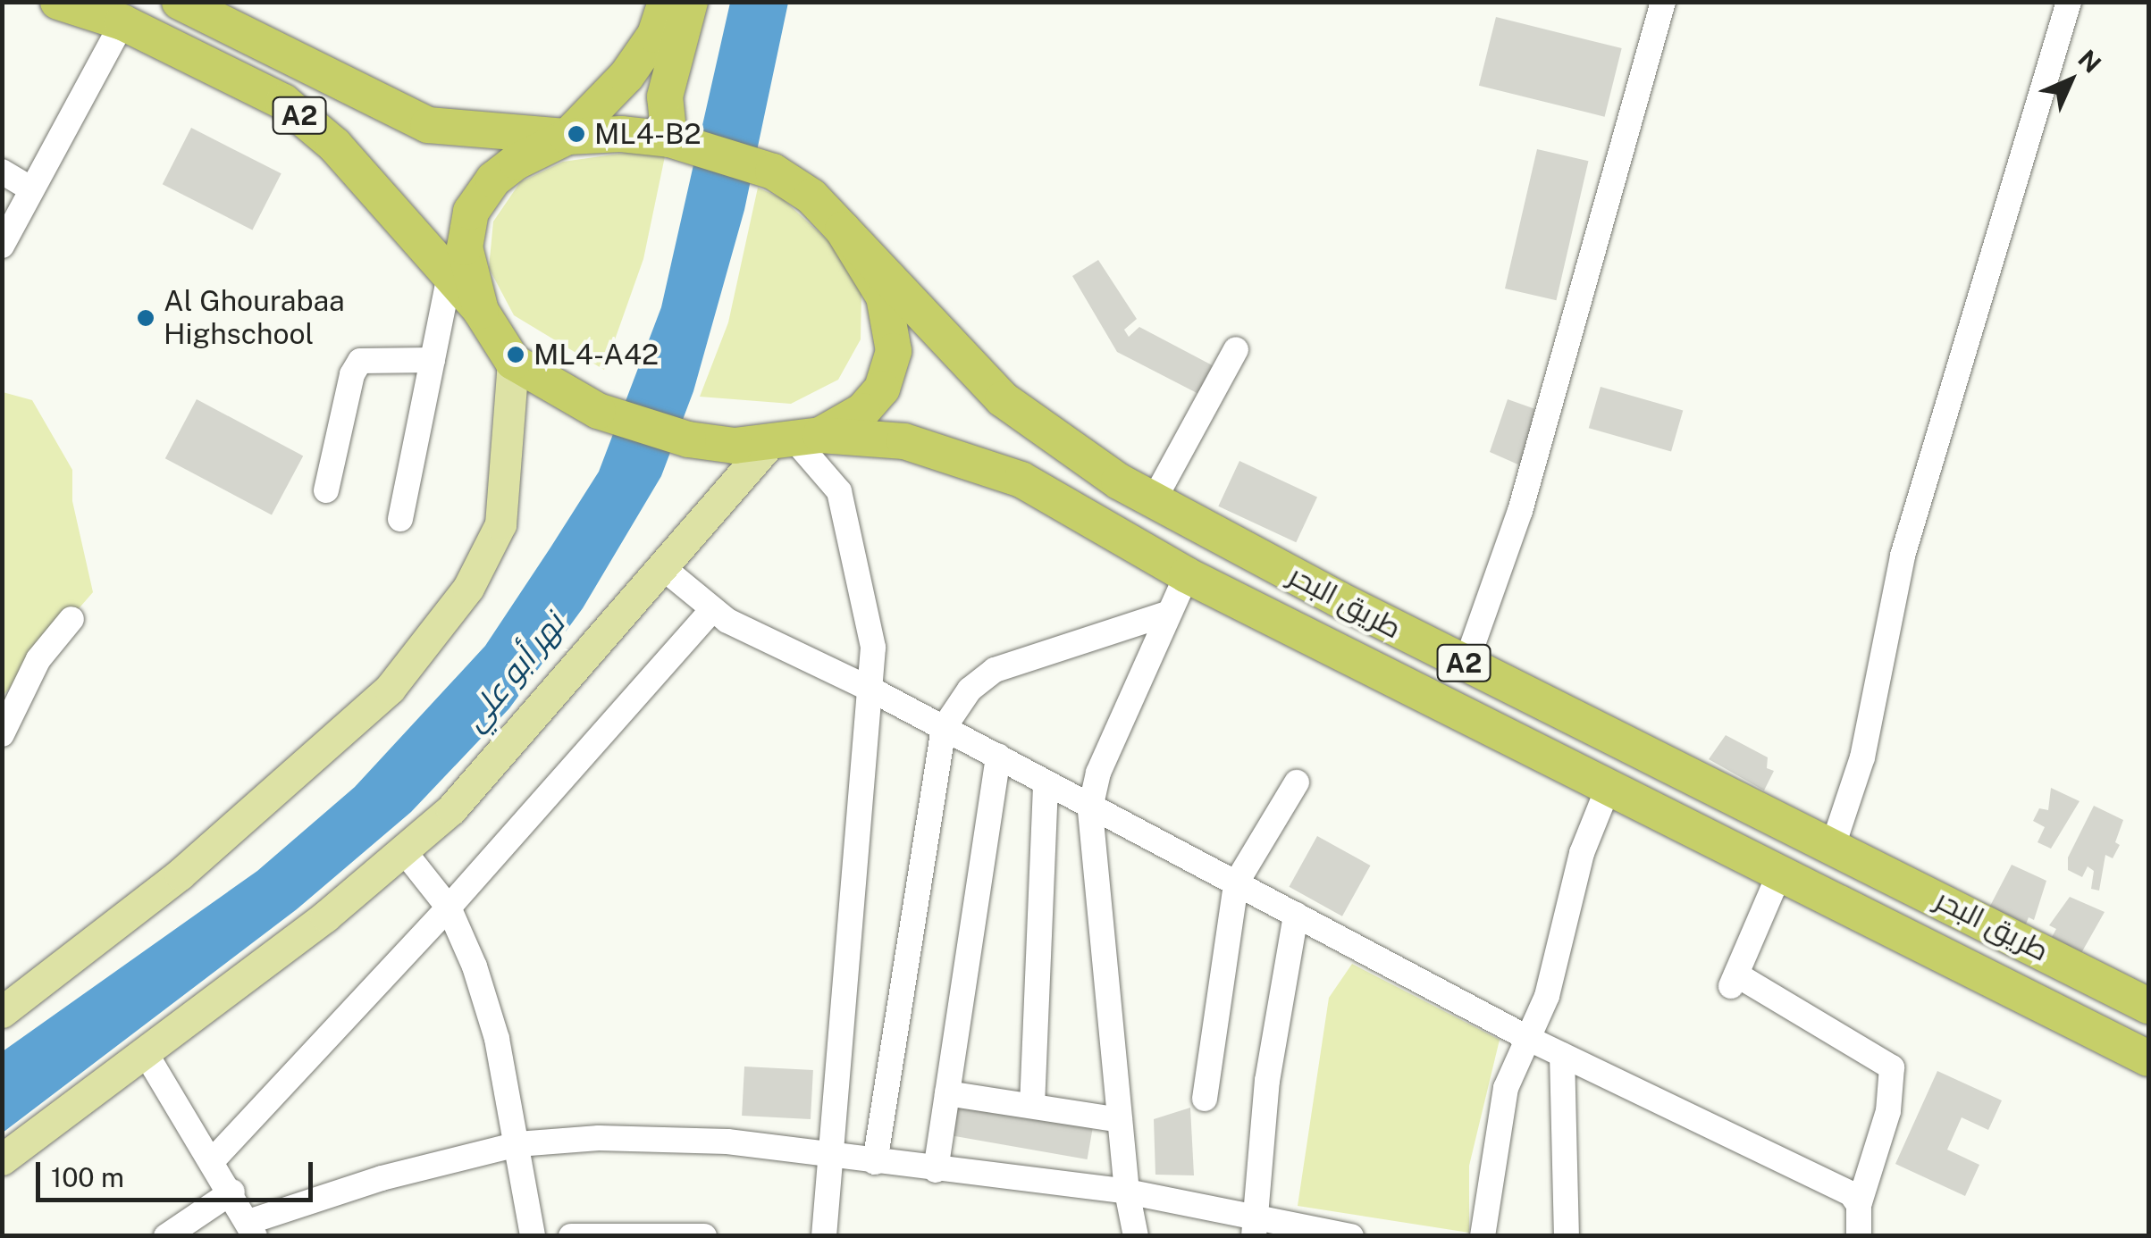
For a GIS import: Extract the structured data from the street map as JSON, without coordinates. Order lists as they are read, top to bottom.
{
  "streets": {
    "highway": ["A2", "طريق البحر"]
  },
  "crossings": [
    ["A2", "طريق البحر"]
  ],
  "water": ["نهر أبو علي"],
  "places": ["ML4-B2", "Al Ghourabaa Highschool", "ML4-A42"],
  "scale_bar": "100 m",
  "north": "top right"
}
